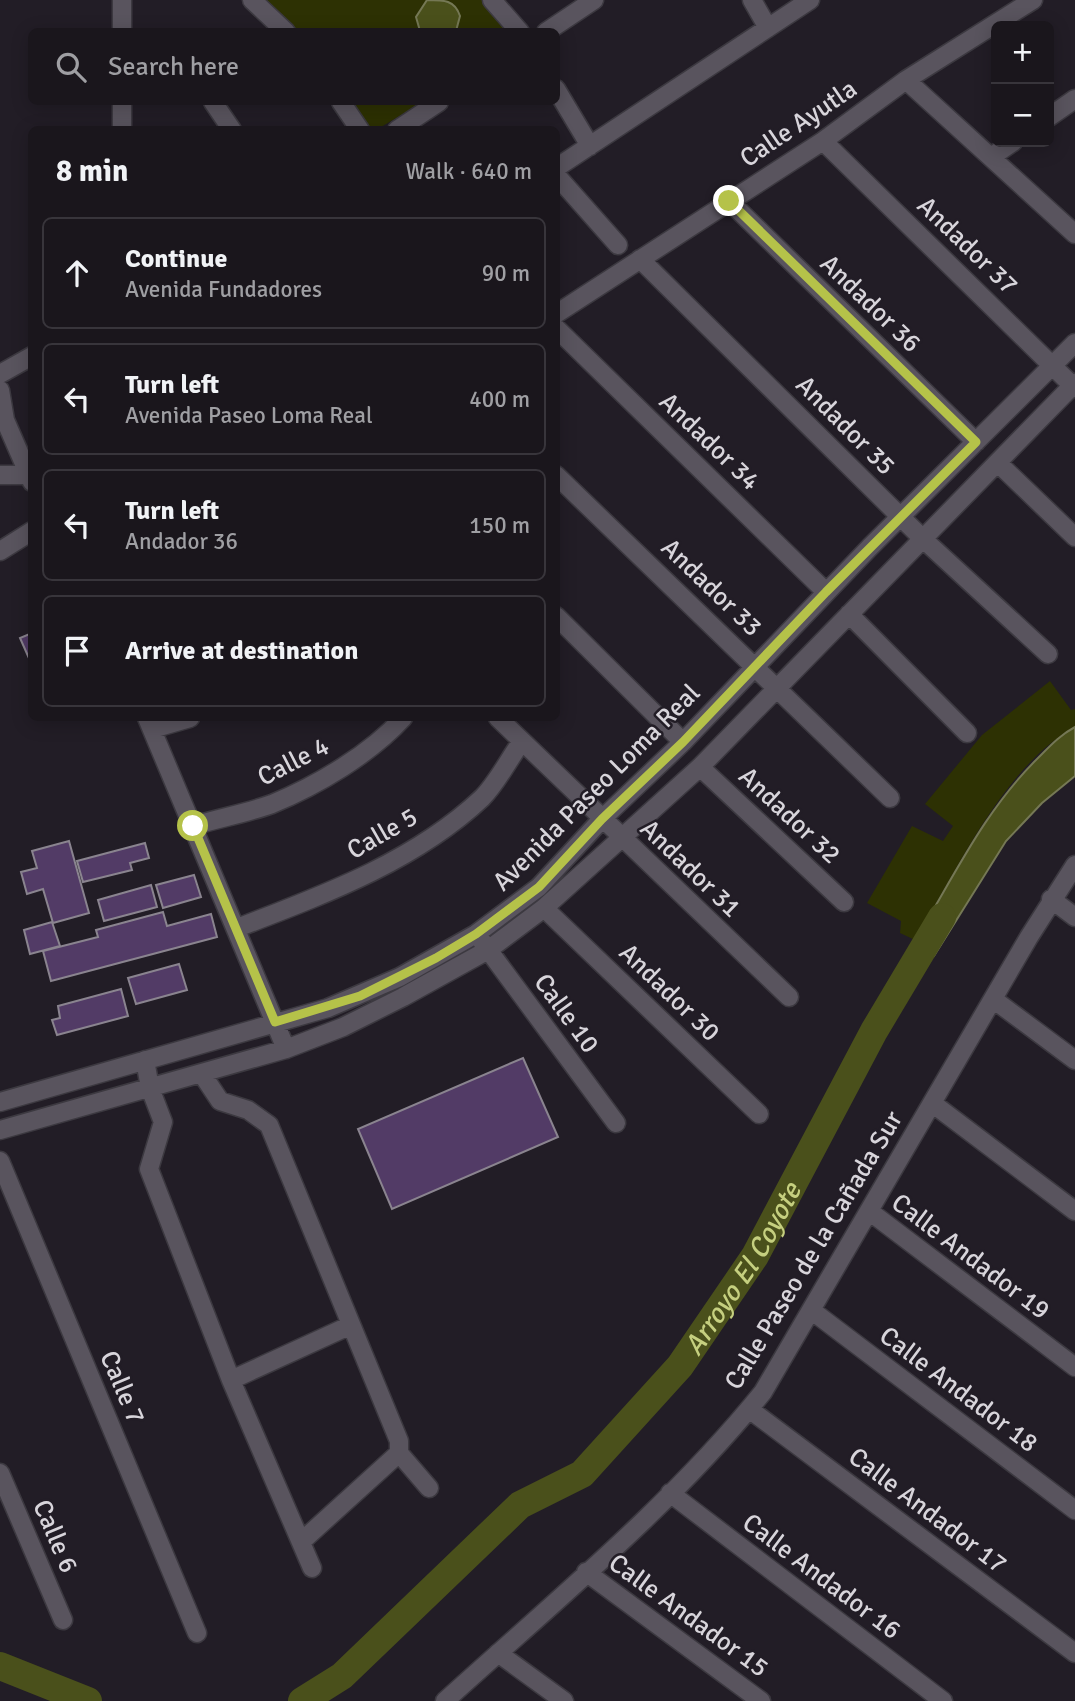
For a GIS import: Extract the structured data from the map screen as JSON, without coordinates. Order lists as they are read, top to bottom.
{
  "streets": {
    "street": [
      "Calle Ayutla",
      "Andador 37",
      "Andador 36",
      "Andador 35",
      "Andador 34",
      "Andador 33",
      "Calle 4",
      "Avenida Paseo Loma Real",
      "Andador 32",
      "Calle 5",
      "Andador 31",
      "Andador 30",
      "Calle 10",
      "Calle Paseo de la Cañada Sur",
      "Calle Andador 19",
      "Calle 7",
      "Calle Andador 18",
      "Calle Andador 17",
      "Calle 6",
      "Calle Andador 16",
      "Calle Andador 15"
    ]
  },
  "crossings": [
    ["Calle Ayutla", "Andador 37"],
    ["Calle Ayutla", "Andador 36"],
    ["Calle Ayutla", "Andador 35"],
    ["Andador 37", "Avenida Paseo Loma Real"],
    ["Andador 36", "Avenida Paseo Loma Real"],
    ["Andador 35", "Avenida Paseo Loma Real"],
    ["Andador 34", "Avenida Paseo Loma Real"],
    ["Andador 33", "Avenida Paseo Loma Real"],
    ["Avenida Paseo Loma Real", "Andador 32"],
    ["Avenida Paseo Loma Real", "Andador 31"],
    ["Avenida Paseo Loma Real", "Andador 30"],
    ["Avenida Paseo Loma Real", "Calle 10"],
    ["Calle 5", "Andador 31"],
    ["Calle Paseo de la Cañada Sur", "Calle Andador 19"],
    ["Calle Paseo de la Cañada Sur", "Calle Andador 18"],
    ["Calle Paseo de la Cañada Sur", "Calle Andador 17"],
    ["Calle Paseo de la Cañada Sur", "Calle Andador 16"],
    ["Calle Paseo de la Cañada Sur", "Calle Andador 15"]
  ],
  "water": ["Arroyo El Coyote"],
  "page": {
    "map_buttons": ["+", "−"],
    "search": "Search here",
    "heading": ["8 min", "Walk · 640 m"],
    "list": [
      ["Continue", "Avenida Fundadores", "90 m"],
      ["Turn left", "Avenida Paseo Loma Real", "400 m"],
      ["Turn left", "Andador 36", "150 m"],
      "Arrive at destination"
    ]
  }
}
